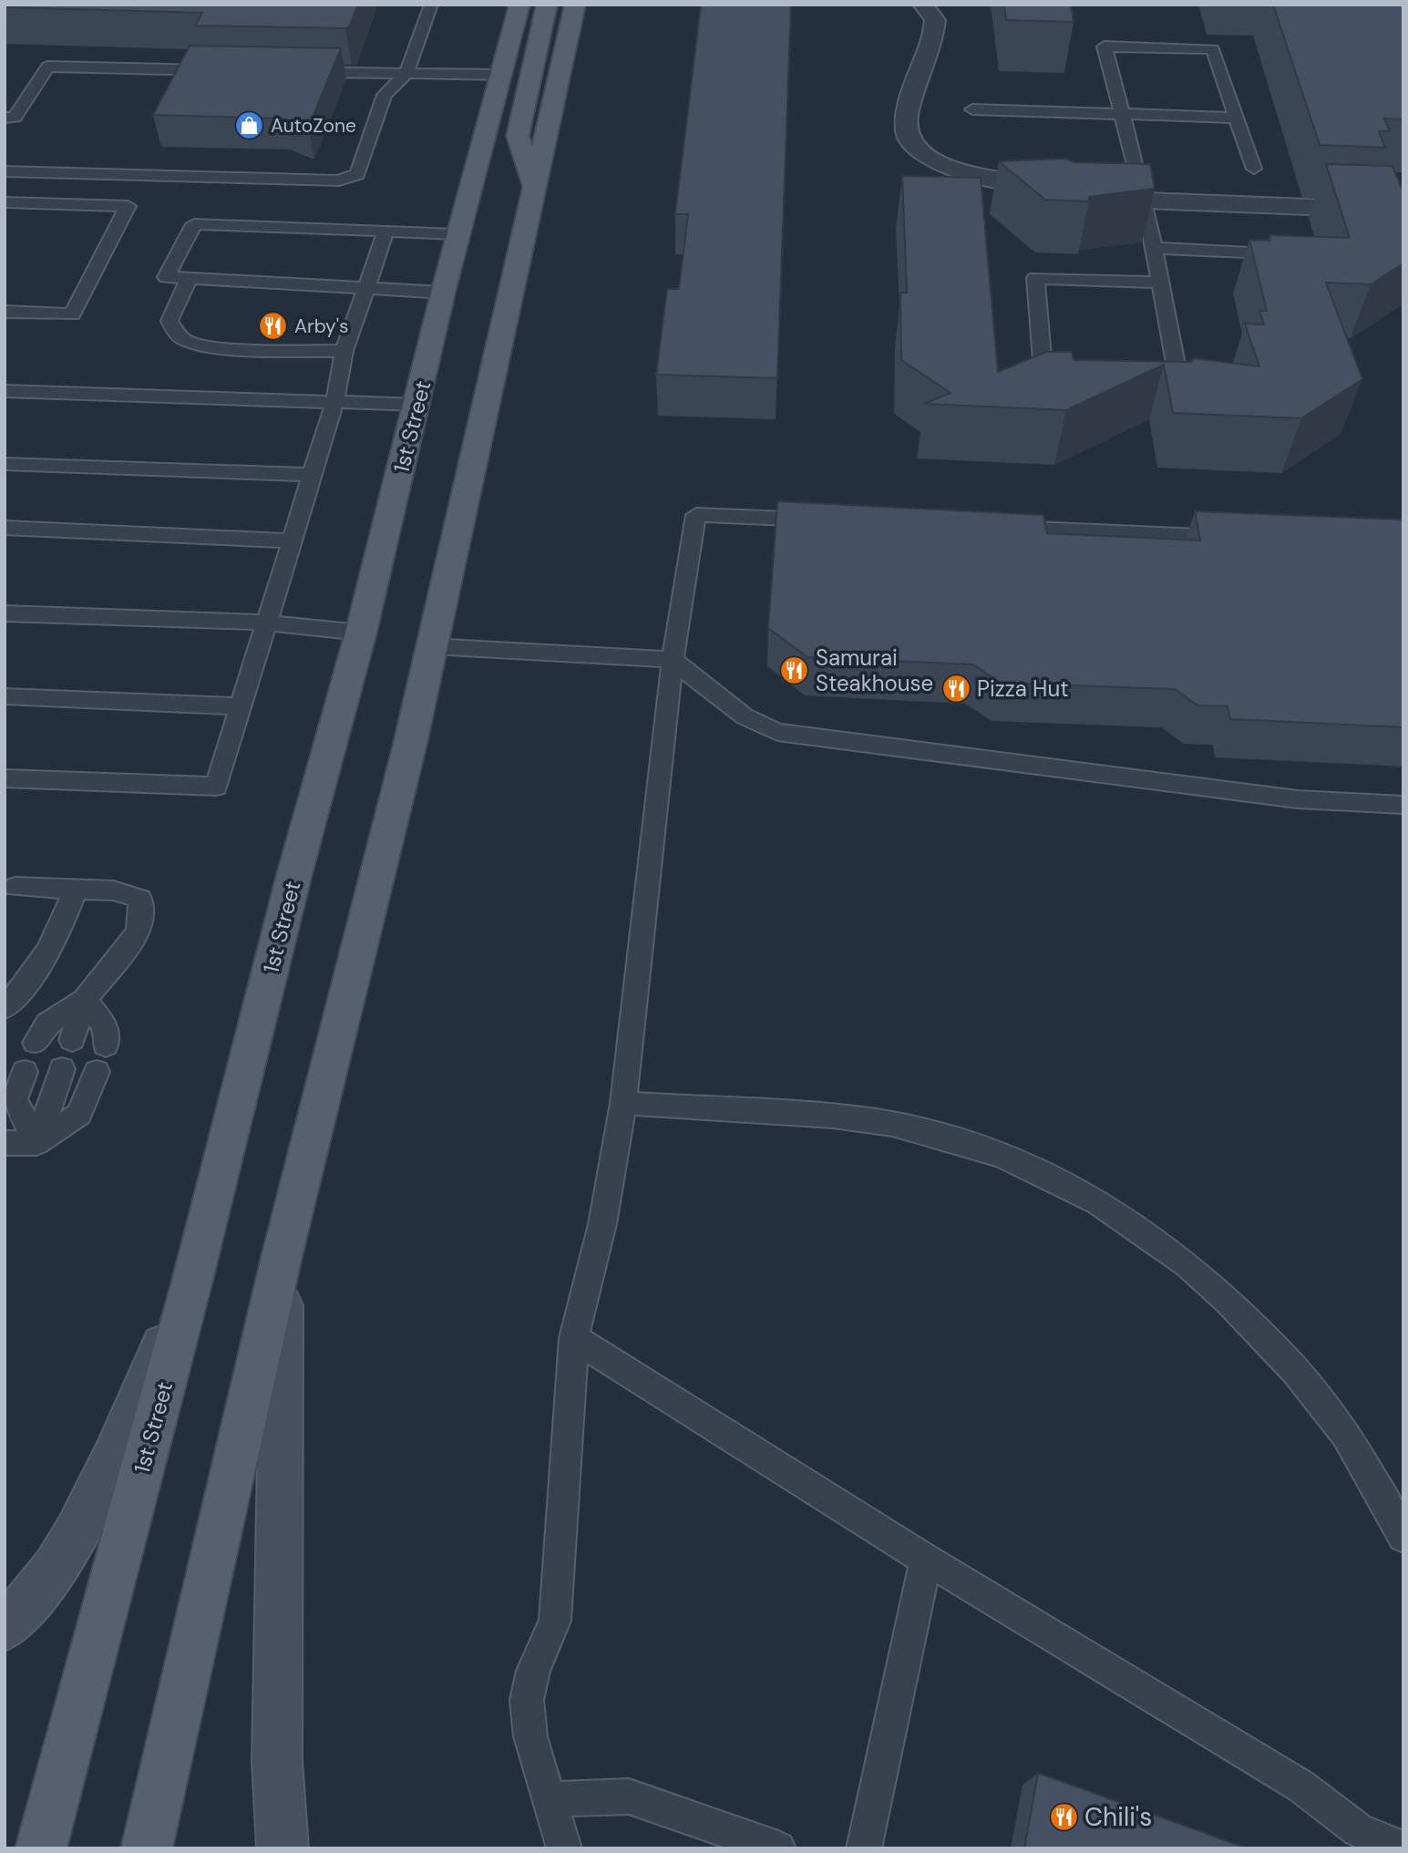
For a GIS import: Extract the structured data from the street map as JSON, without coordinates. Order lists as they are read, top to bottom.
{
  "streets": {
    "main road": ["1st Street"]
  },
  "places": {
    "shop": ["AutoZone"],
    "restaurant": [
      "Arby's",
      "Samurai Steakhouse",
      "Pizza Hut",
      "Chili's"
    ]
  }
}
